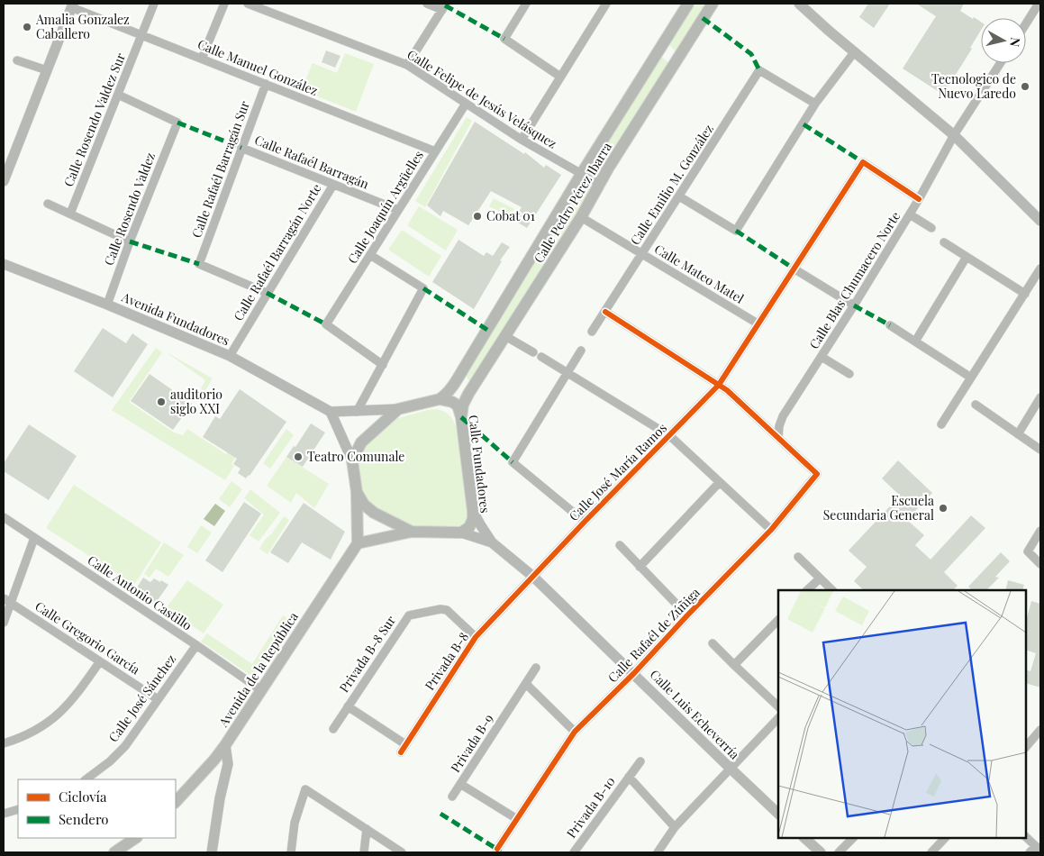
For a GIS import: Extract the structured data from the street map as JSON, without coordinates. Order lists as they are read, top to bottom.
{
  "streets": {
    "main road": ["Calle Pedro Pérez Ibarra", "Calle Fundadores", "Avenida de la República"],
    "street": [
      "Calle Manuel González",
      "Calle Felipe de Jesús Velásquez",
      "Calle Rosendo Valdez Sur",
      "Calle Rafaél Barragán",
      "Calle Rafaél Barragán Sur",
      "Calle Emilio M. González",
      "Calle Joaquín Argüelles",
      "Calle Rosendo Valdez",
      "Calle Rafaél Barragán Norte",
      "Calle Mateo Matel",
      "Calle Blas Chumacero Norte",
      "Avenida Fundadores",
      "Calle José María Ramos",
      "Calle Antonio Castillo",
      "Calle Rafaél de Zúñiga",
      "Calle Gregorio García",
      "Privada B-8 Sur",
      "Privada B-8",
      "Calle José Sánchez",
      "Calle Luis Echeverría",
      "Privada B-9",
      "Privada B-10"
    ]
  },
  "crossings": [
    ["Calle Manuel González", "Calle Rosendo Valdez Sur"],
    ["Calle Manuel González", "Calle Rafaél Barragán Sur"],
    ["Calle Manuel González", "Calle Joaquín Argüelles"],
    ["Calle Felipe de Jesús Velásquez", "Calle Pedro Pérez Ibarra"],
    ["Calle Felipe de Jesús Velásquez", "Calle Joaquín Argüelles"],
    ["Calle Rosendo Valdez Sur", "Calle Rosendo Valdez"],
    ["Calle Rafaél Barragán", "Calle Rafaél Barragán Sur"],
    ["Calle Rafaél Barragán", "Calle Joaquín Argüelles"],
    ["Calle Rafaél Barragán", "Calle Rafaél Barragán Norte"],
    ["Calle Rafaél Barragán Sur", "Calle Rafaél Barragán Norte"],
    ["Calle Emilio M. González", "Calle Mateo Matel"],
    ["Calle Pedro Pérez Ibarra", "Calle Mateo Matel"],
    ["Calle Pedro Pérez Ibarra", "Calle Fundadores"],
    ["Calle Pedro Pérez Ibarra", "Calle Luis Echeverría"],
    ["Calle Rosendo Valdez", "Avenida Fundadores"],
    ["Calle Rafaél Barragán Norte", "Avenida Fundadores"],
    ["Calle Mateo Matel", "Calle José María Ramos"],
    ["Calle Blas Chumacero Norte", "Calle José María Ramos"],
    ["Calle Blas Chumacero Norte", "Calle Rafaél de Zúñiga"],
    ["Calle Fundadores", "Calle Luis Echeverría"],
    ["Calle José María Ramos", "Privada B-8"],
    ["Calle José María Ramos", "Calle Luis Echeverría"],
    ["Calle Antonio Castillo", "Avenida de la República"],
    ["Calle Antonio Castillo", "Calle José Sánchez"],
    ["Calle Rafaél de Zúñiga", "Calle Luis Echeverría"],
    ["Calle Rafaél de Zúñiga", "Privada B-9"],
    ["Calle Gregorio García", "Calle José Sánchez"],
    ["Privada B-8 Sur", "Privada B-8"],
    ["Privada B-8", "Calle Luis Echeverría"]
  ],
  "places": [
    "Amalia Gonzalez Caballero",
    "Tecnologico de Nuevo Laredo",
    "Cobat 01",
    "auditorio siglo XXI",
    "Teatro Comunale",
    "Escuela Secundaria General"
  ],
  "legend": ["Ciclovía", "Sendero"],
  "north": "right"
}
